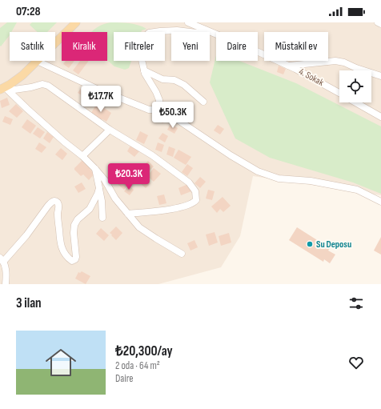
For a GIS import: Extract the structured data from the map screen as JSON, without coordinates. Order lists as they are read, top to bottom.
{
  "streets": {
    "street": ["4. Sokak"]
  },
  "places": ["Su Deposu"],
  "page": {
    "status": "07:28",
    "chip": [
      "Satılık",
      "Kiralık",
      "Filtreler",
      "Yeni",
      "Daire",
      "Müstakil ev"
    ],
    "price": ["₺17.7K", "₺50.3K", "₺20.3K"],
    "heading": "3 ilan",
    "list": [
      {
        "name": "₺20,300/ay",
        "note": "2 oda · 64 m² · Daire"
      }
    ]
  }
}
